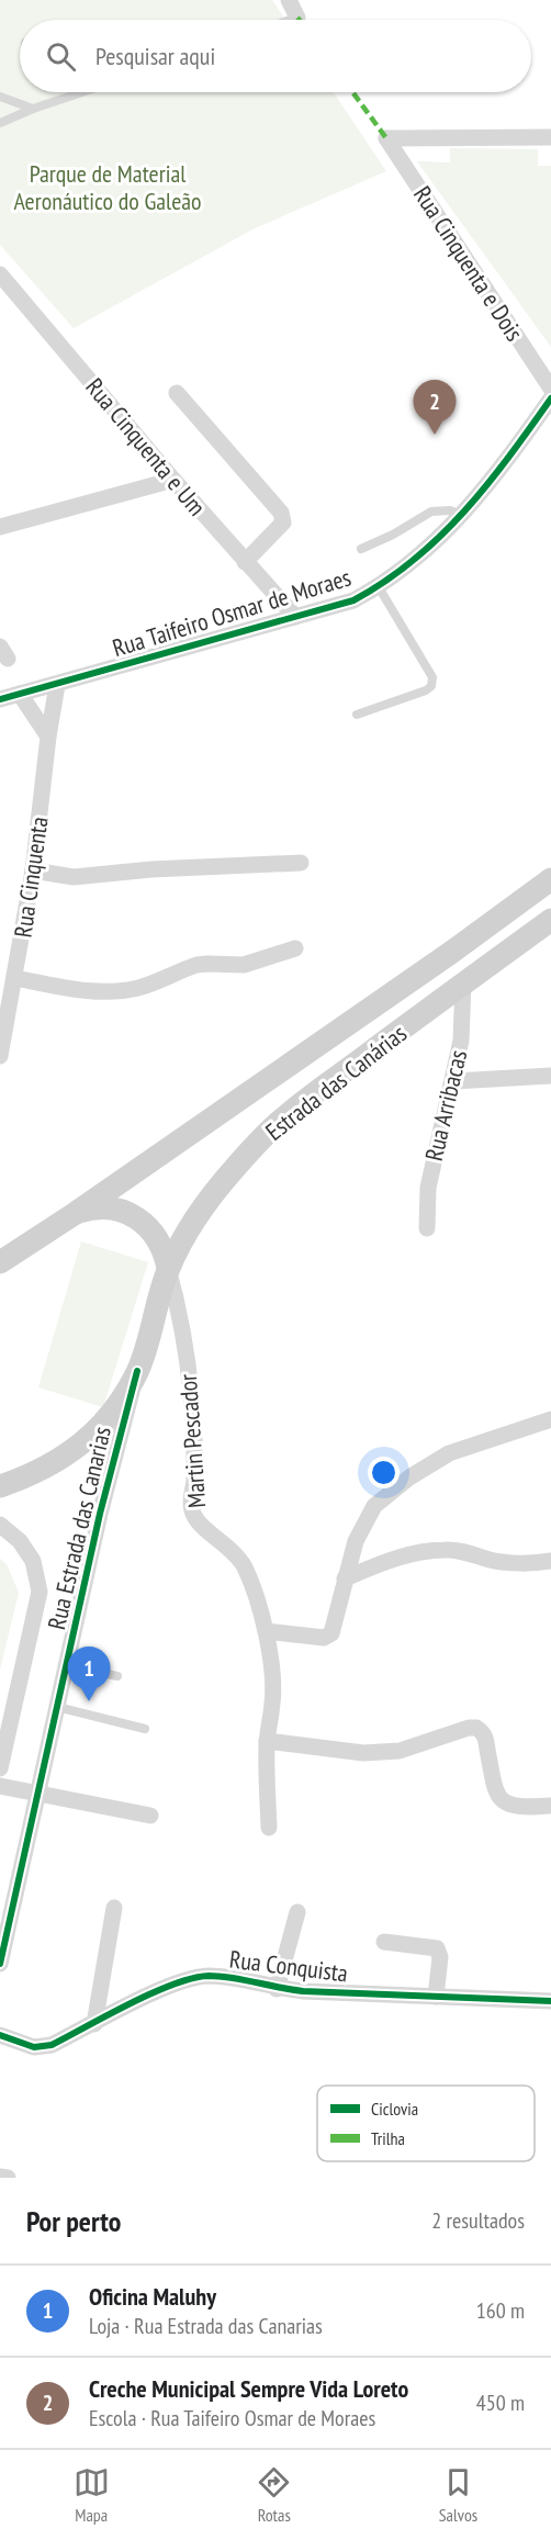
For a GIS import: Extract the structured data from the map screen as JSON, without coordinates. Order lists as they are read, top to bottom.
{
  "streets": {
    "main road": ["Estrada das Canárias"],
    "street": [
      "Rua Cinquenta e Dois",
      "Rua Cinquenta e Um",
      "Rua Taifeiro Osmar de Moraes",
      "Rua Cinquenta",
      "Rua Arribacas",
      "Martin Pescador",
      "Rua Estrada das Canarias",
      "Rua Conquista"
    ]
  },
  "crossings": [
    ["Rua Cinquenta e Um", "Rua Taifeiro Osmar de Moraes"],
    ["Rua Taifeiro Osmar de Moraes", "Rua Cinquenta"],
    ["Estrada das Canárias", "Rua Arribacas"],
    ["Estrada das Canárias", "Martin Pescador"],
    ["Estrada das Canárias", "Rua Estrada das Canarias"]
  ],
  "parks": ["Parque de Material Aeronáutico do Galeão"],
  "legend": ["Ciclovia", "Trilha"],
  "page": {
    "search": "Pesquisar aqui",
    "pins": ["2", "1"],
    "heading": ["Por perto", "2 resultados"],
    "list": [
      {
        "mark": "1",
        "name": "Oficina Maluhy",
        "note": "Loja · Rua Estrada das Canarias",
        "value": "160 m"
      },
      {
        "mark": "2",
        "name": "Creche Municipal Sempre Vida Loreto",
        "note": "Escola · Rua Taifeiro Osmar de Moraes",
        "value": "450 m"
      }
    ],
    "nav": ["Mapa", "Rotas", "Salvos"]
  }
}
